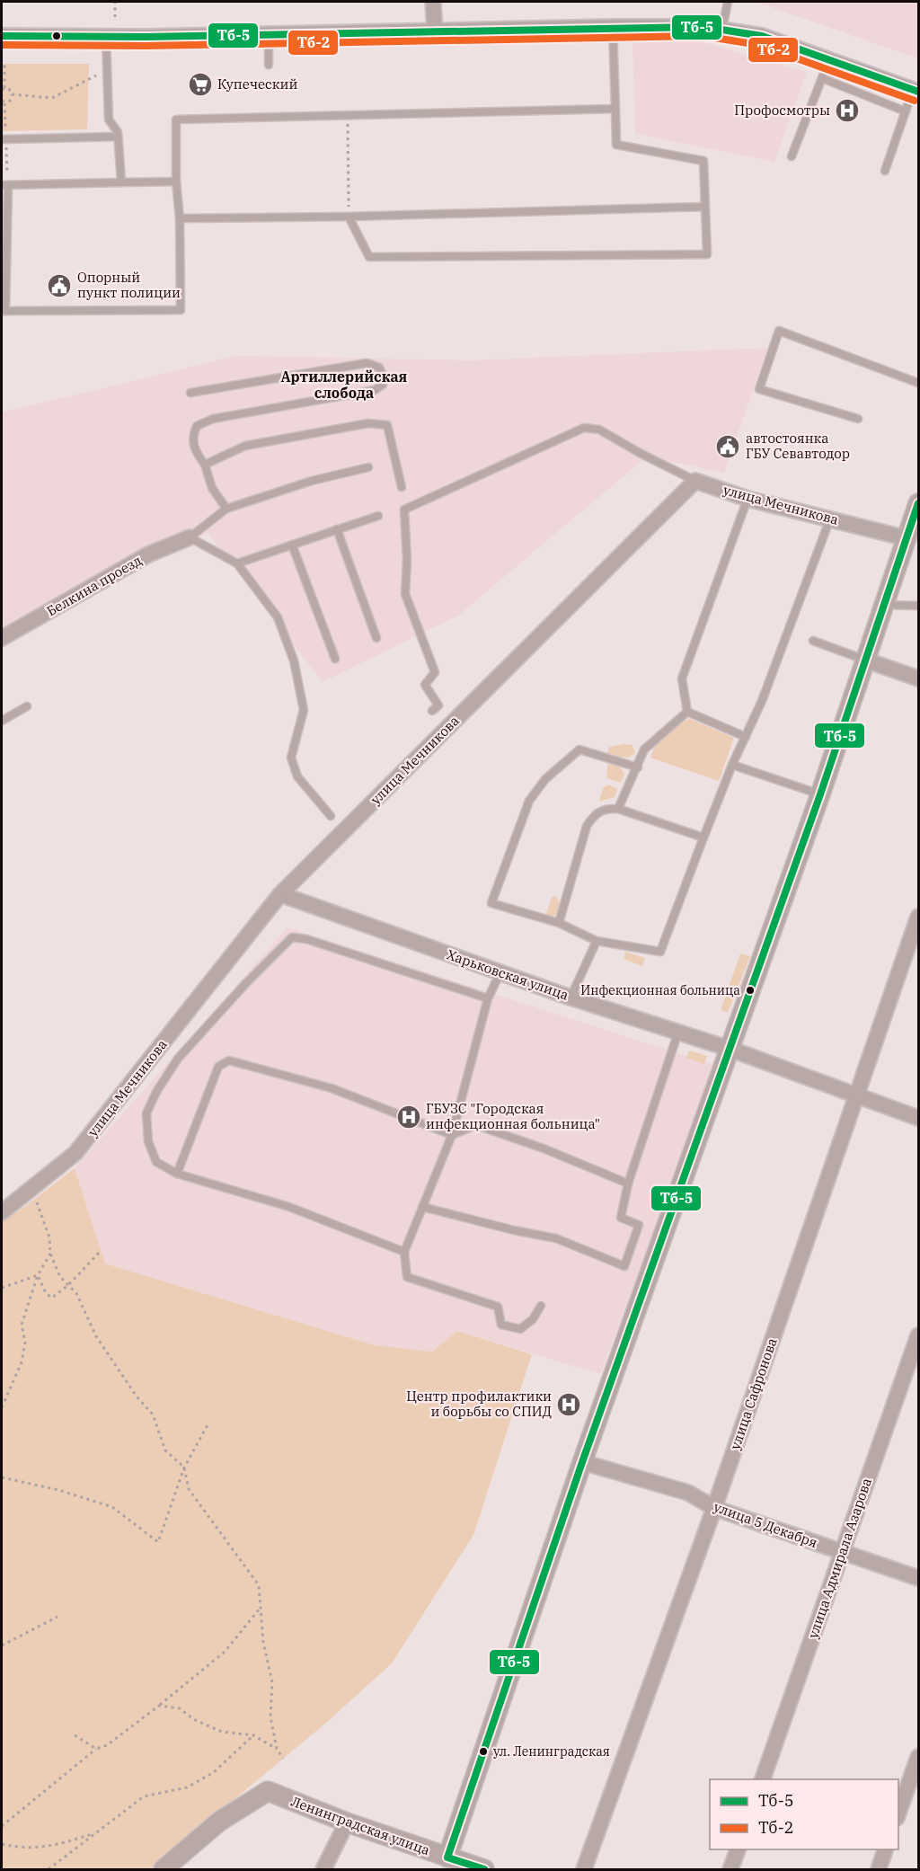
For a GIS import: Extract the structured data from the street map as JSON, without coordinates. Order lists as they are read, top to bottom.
{
  "streets": {
    "street": [
      "улица Мечникова",
      "Белкина проезд",
      "Харьковская улица",
      "улица Сафронова",
      "улица 5 Декабря",
      "улица Адмирала Азарова",
      "Ленинградская улица"
    ]
  },
  "crossings": [
    ["улица Мечникова", "Харьковская улица"],
    ["Харьковская улица", "улица Сафронова"],
    ["улица Сафронова", "улица 5 Декабря"],
    ["улица 5 Декабря", "улица Адмирала Азарова"]
  ],
  "districts": ["Артиллерийская слобода"],
  "places": {
    "supermarket": ["Купеческий"],
    "hospital": ["Профосмотры", "ГБУЗС \"Городская инфекционная больница\"", "Центр профилактики и борьбы со СПИД"],
    "public building": ["Опорный пункт полиции", "автостоянка ГБУ Севавтодор"],
    "other": ["Инфекционная больница", "ул. Ленинградская"]
  },
  "lines": ["transit line Тб-5", "transit line Тб-2"],
  "legend": ["Тб-5", "Тб-2"]
}
